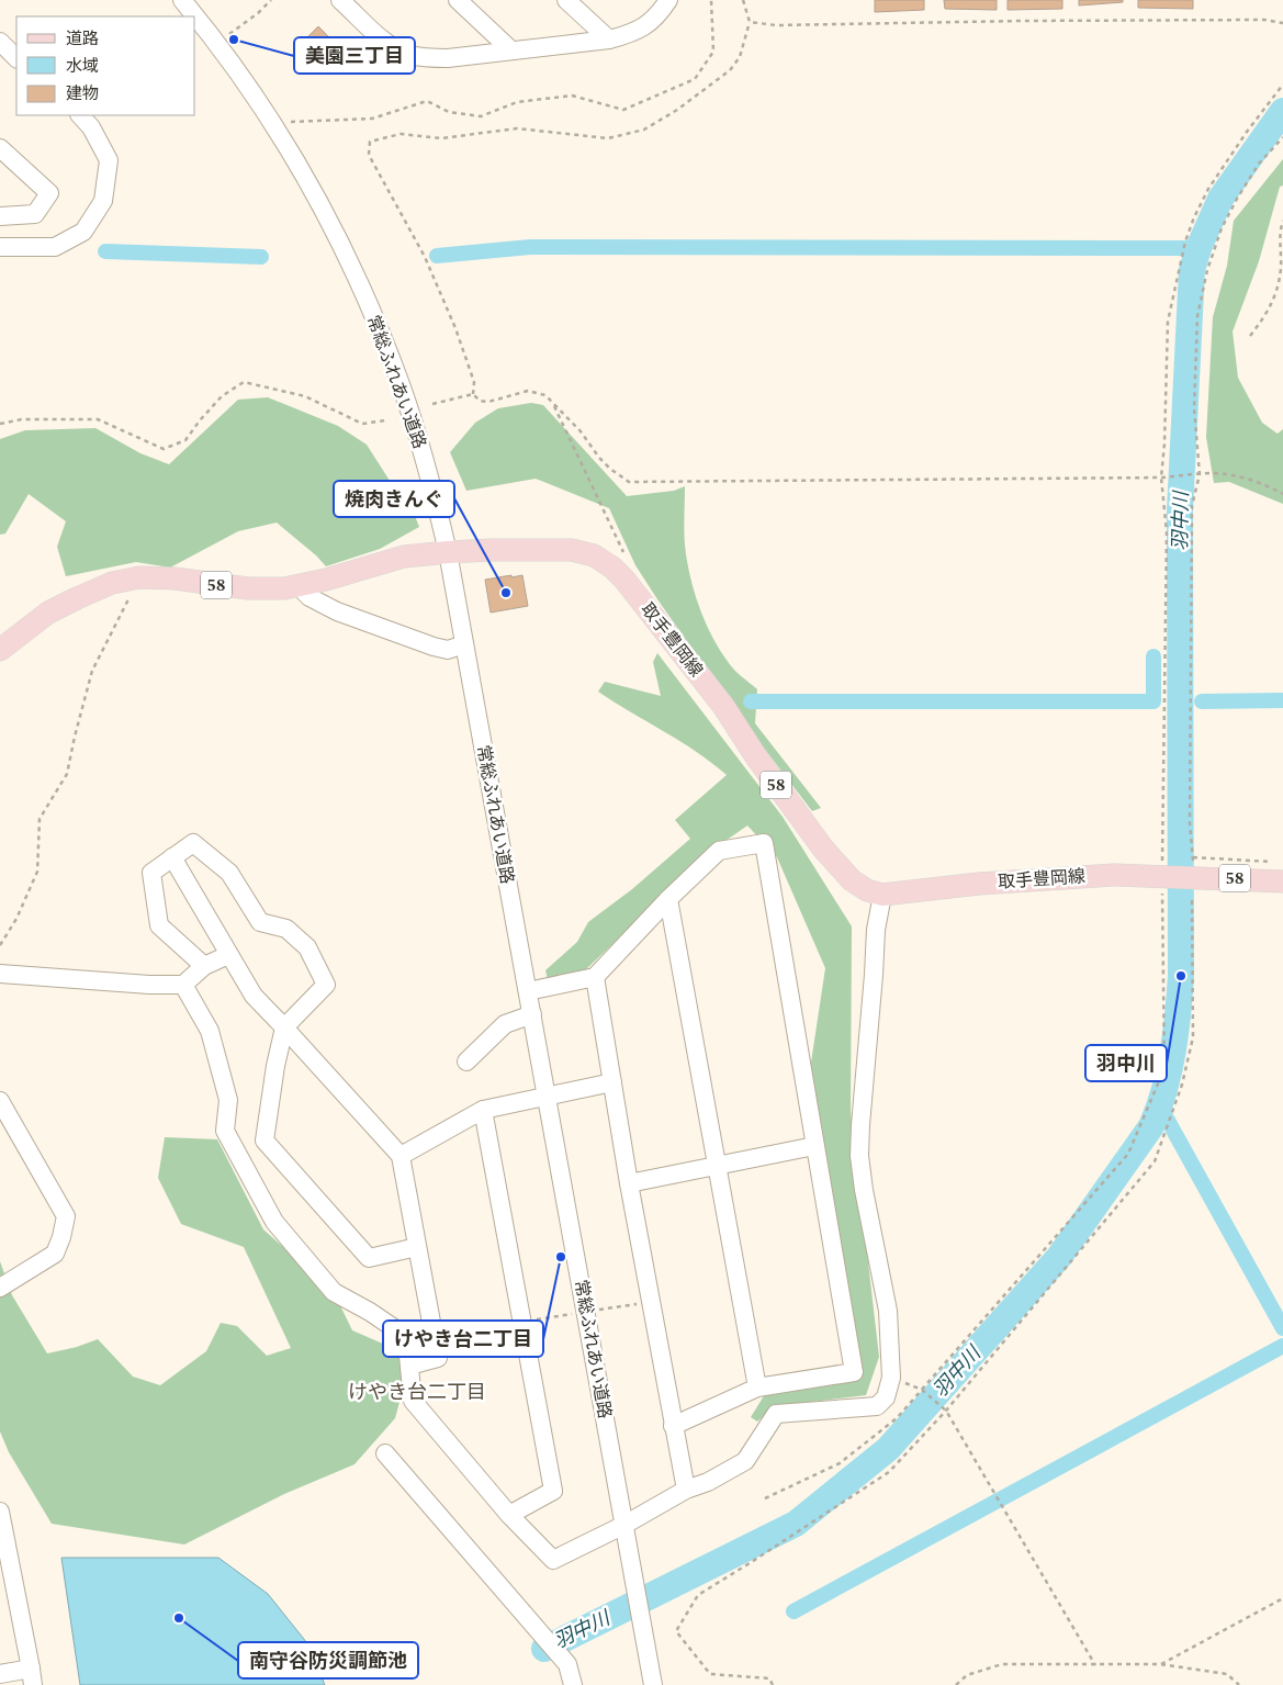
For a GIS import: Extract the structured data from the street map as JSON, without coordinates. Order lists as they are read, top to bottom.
{
  "streets": {
    "main road": ["58", "取手豊岡線"],
    "street": ["常総ふれあい道路"]
  },
  "crossings": [
    ["常総ふれあい道路", "取手豊岡線"]
  ],
  "districts": ["けやき台二丁目"],
  "water": ["羽中川"],
  "places": [
    "美園三丁目",
    "焼肉きんぐ",
    "羽中川",
    "けやき台二丁目",
    "南守谷防災調節池"
  ],
  "legend": ["道路", "水域", "建物"]
}
